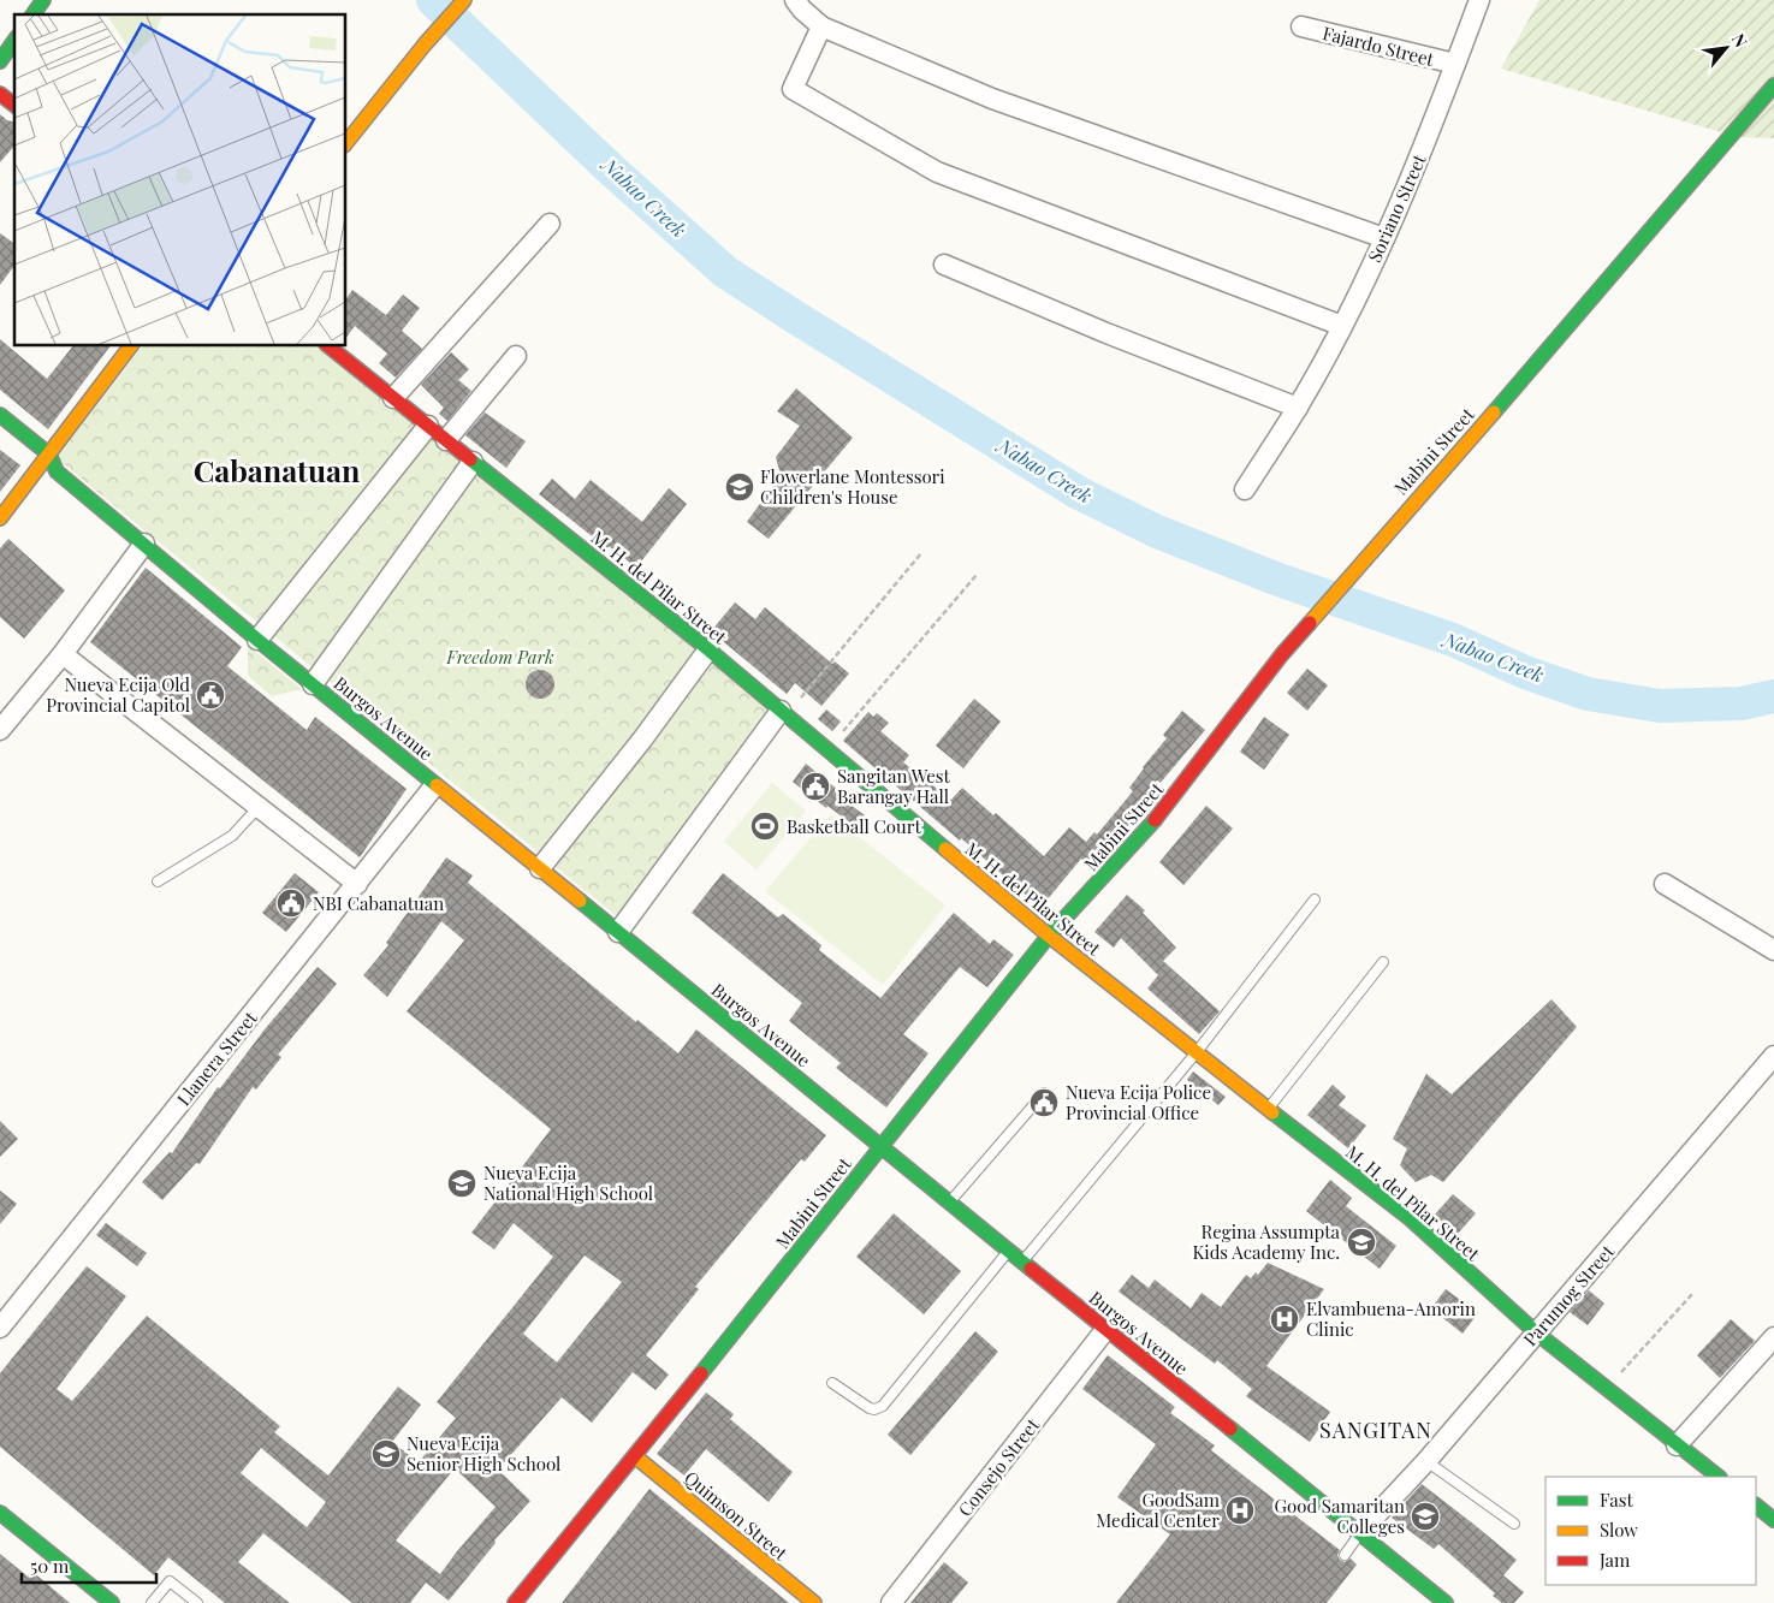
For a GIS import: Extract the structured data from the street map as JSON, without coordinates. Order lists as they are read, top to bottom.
{
  "streets": {
    "main road": [
      "Mabini Street",
      "M. H. del Pilar Street",
      "Burgos Avenue",
      "Quimson Street"
    ],
    "street": [
      "Fajardo Street",
      "Soriano Street",
      "Llanera Street",
      "Parumog Street",
      "Consejo Street"
    ]
  },
  "crossings": [
    ["Fajardo Street", "Soriano Street"],
    ["Mabini Street", "M. H. del Pilar Street"],
    ["Mabini Street", "Burgos Avenue"],
    ["Mabini Street", "Quimson Street"],
    ["M. H. del Pilar Street", "Parumog Street"],
    ["Burgos Avenue", "Parumog Street"],
    ["Burgos Avenue", "Consejo Street"]
  ],
  "districts": ["Cabanatuan", "SANGITAN"],
  "water": ["Nabao Creek"],
  "parks": ["Freedom Park"],
  "places": {
    "school or university": [
      "Flowerlane Montessori Children's House",
      "Nueva Ecija National High School",
      "Regina Assumpta Kids Academy Inc.",
      "Nueva Ecija Senior High School",
      "Good Samaritan Colleges"
    ],
    "public building": [
      "Nueva Ecija Old Provincial Capitol",
      "Sangitan West Barangay Hall",
      "NBI Cabanatuan",
      "Nueva Ecija Police Provincial Office"
    ],
    "sports": ["Basketball Court"],
    "hospital": ["Elvambuena-Amorin Clinic", "GoodSam Medical Center"]
  },
  "legend": ["Fast", "Slow", "Jam"],
  "scale_bar": "50 m",
  "north": "top right"
}
